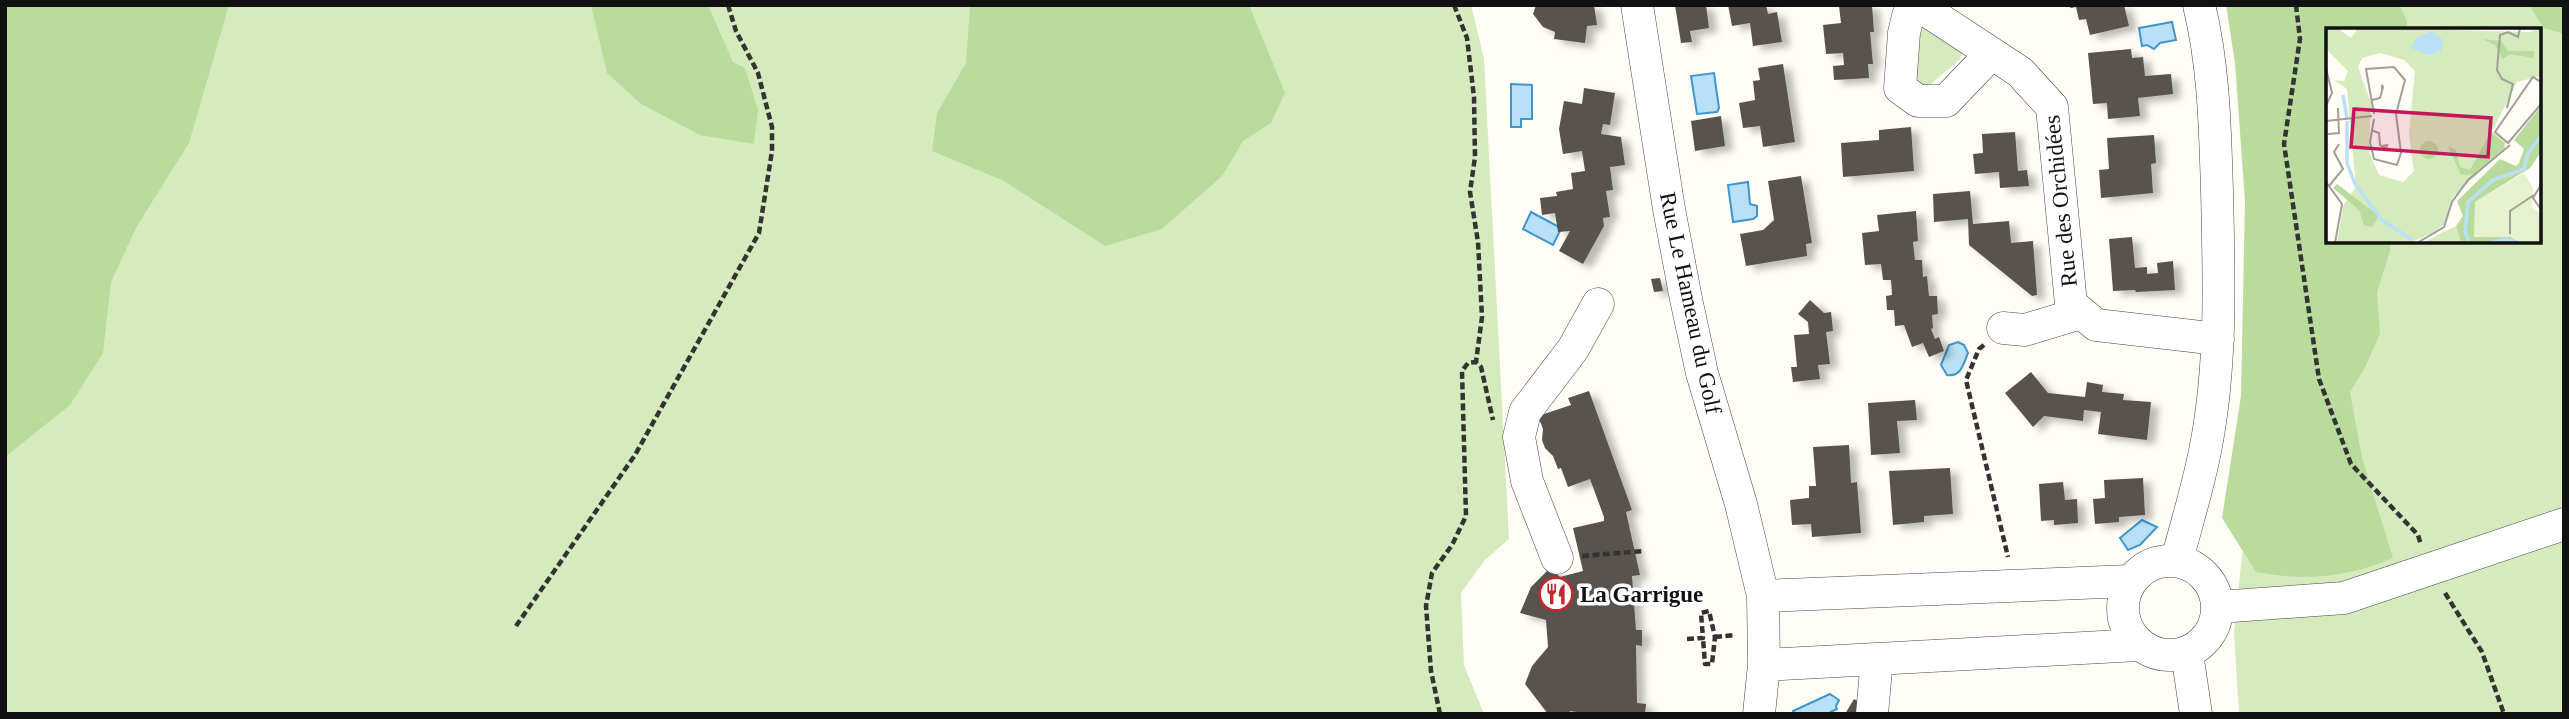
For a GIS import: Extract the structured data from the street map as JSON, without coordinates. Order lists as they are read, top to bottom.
{
  "streets": {
    "street": ["Rue des Orchidées", "Rue Le Hameau du Golf"]
  },
  "places": {
    "restaurant": ["La Garrigue"]
  }
}
